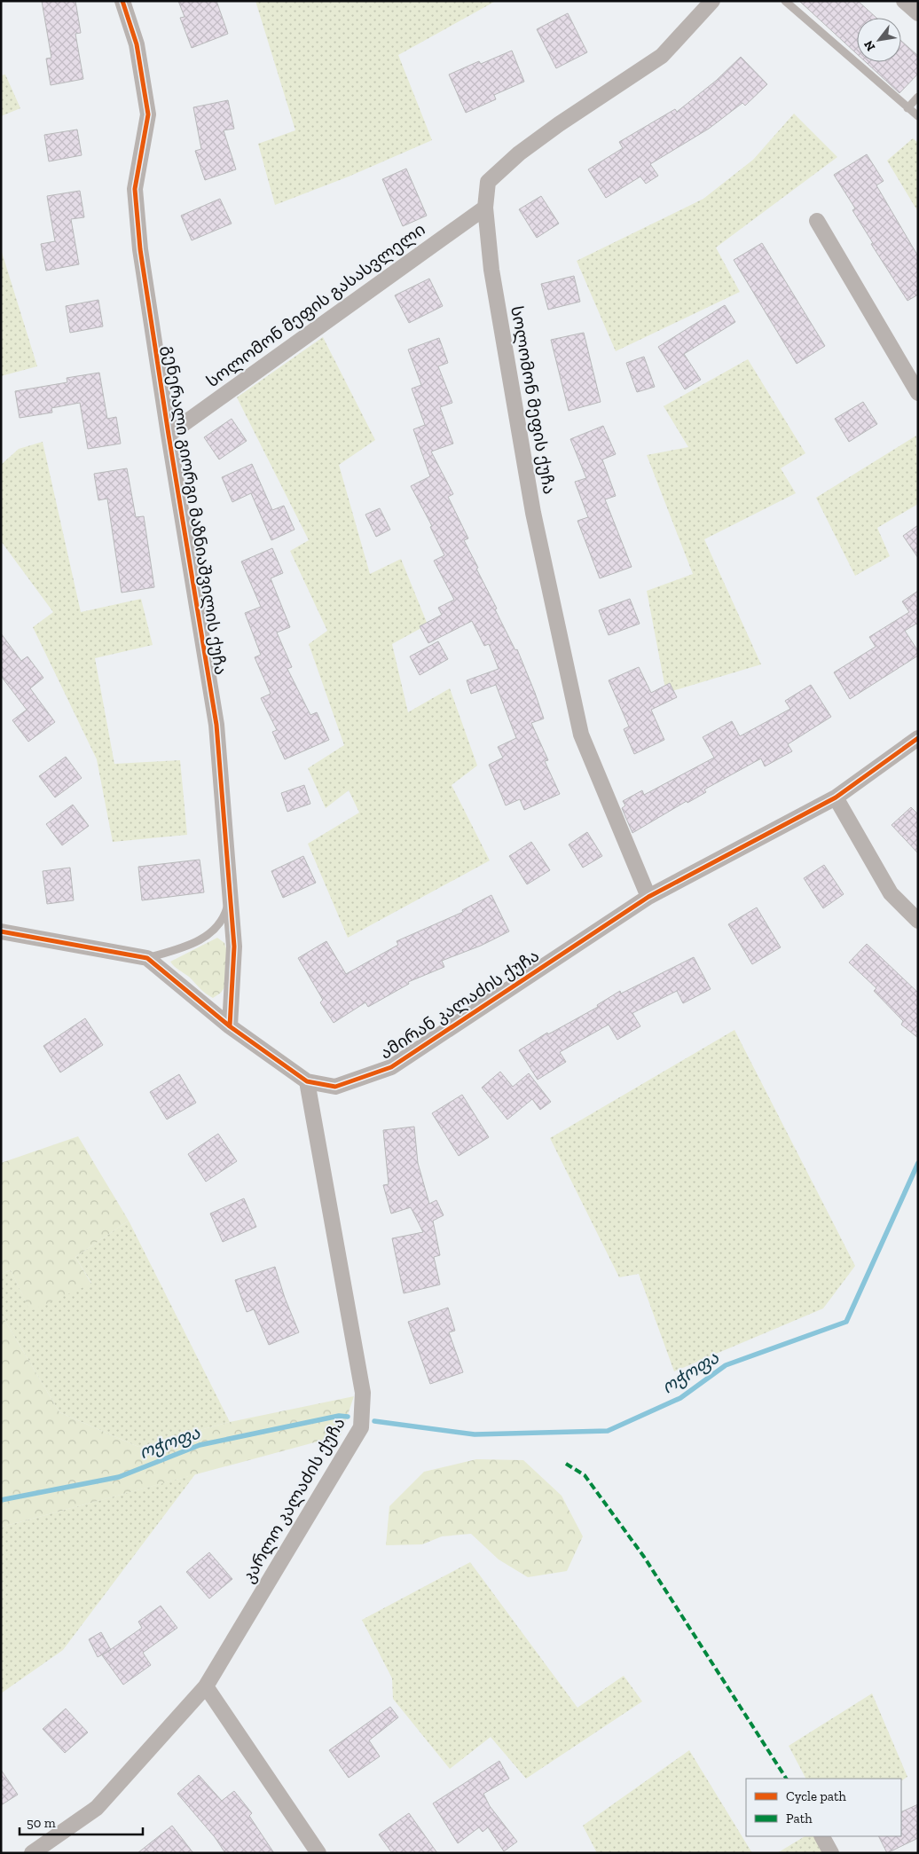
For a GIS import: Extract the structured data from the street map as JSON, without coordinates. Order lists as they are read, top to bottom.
{
  "streets": {
    "street": [
      "სოლომონ მეფის გასასვლელი",
      "სოლომონ მეფის ქუჩა",
      "გენერალი გიორგი მაზნიაშვილის ქუჩა",
      "ამირან კალაძის ქუჩა",
      "კარლო კალაძის ქუჩა"
    ]
  },
  "crossings": [
    ["სოლომონ მეფის გასასვლელი", "სოლომონ მეფის ქუჩა"],
    ["სოლომონ მეფის გასასვლელი", "გენერალი გიორგი მაზნიაშვილის ქუჩა"],
    ["სოლომონ მეფის ქუჩა", "ამირან კალაძის ქუჩა"],
    ["გენერალი გიორგი მაზნიაშვილის ქუჩა", "ამირან კალაძის ქუჩა"],
    ["ამირან კალაძის ქუჩა", "კარლო კალაძის ქუჩა"]
  ],
  "water": ["ოჭოფა"],
  "legend": ["Cycle path", "Path"],
  "scale_bar": "50 m",
  "north": "bottom left"
}
